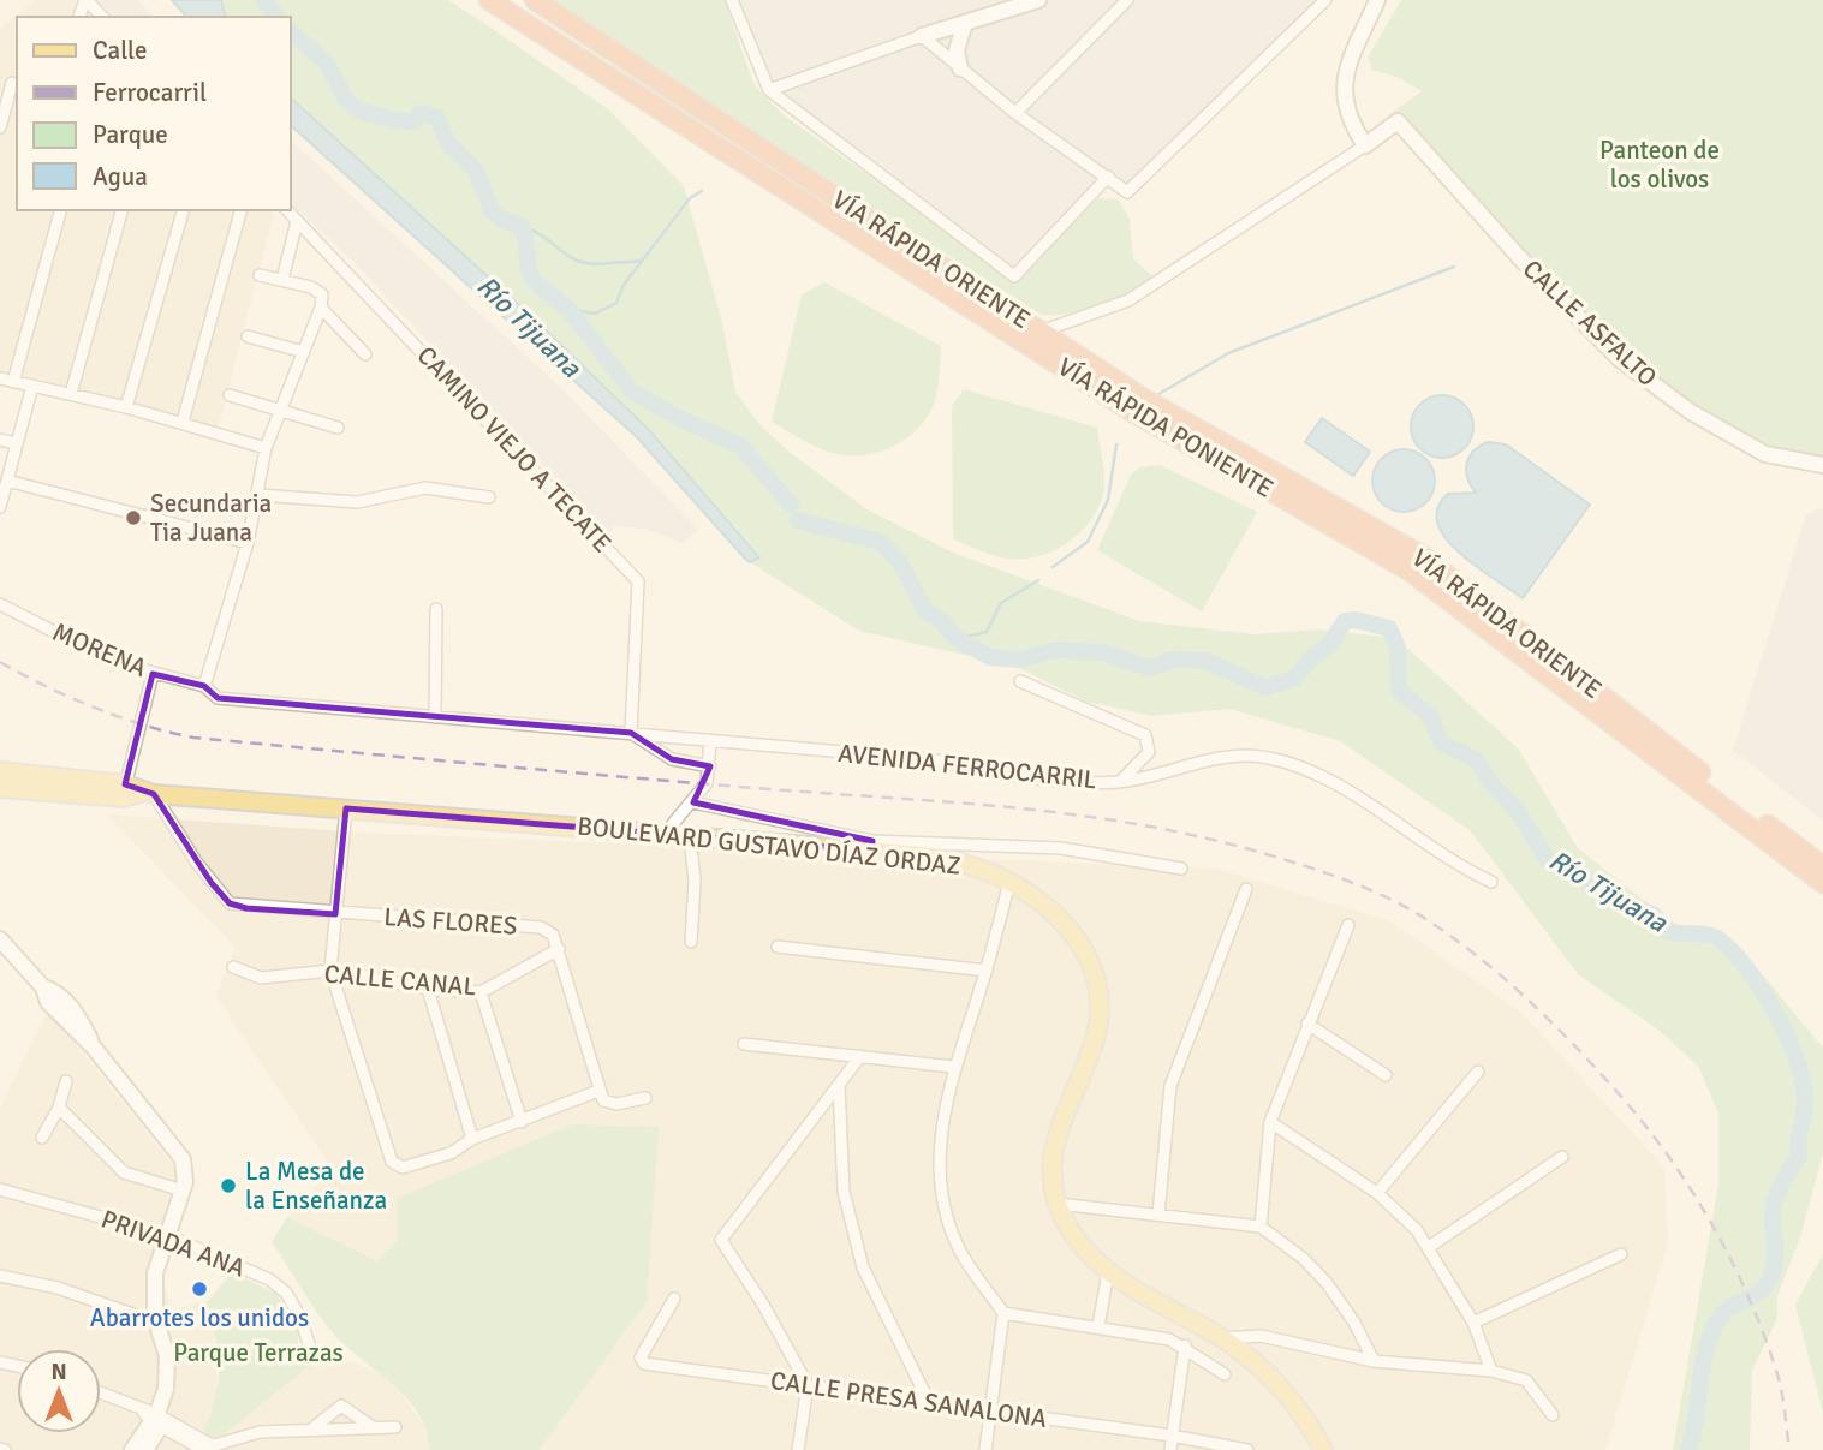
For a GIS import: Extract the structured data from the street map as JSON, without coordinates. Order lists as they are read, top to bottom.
{
  "streets": {
    "highway": ["VÍA RÁPIDA ORIENTE", "VÍA RÁPIDA PONIENTE"],
    "main road": ["BOULEVARD GUSTAVO DÍAZ ORDAZ"],
    "street": [
      "CALLE ASFALTO",
      "CAMINO VIEJO A TECATE",
      "MORENA",
      "AVENIDA FERROCARRIL",
      "LAS FLORES",
      "CALLE CANAL",
      "PRIVADA ANA",
      "CALLE PRESA SANALONA"
    ]
  },
  "crossings": [
    ["CAMINO VIEJO A TECATE", "AVENIDA FERROCARRIL"],
    ["MORENA", "AVENIDA FERROCARRIL"],
    ["BOULEVARD GUSTAVO DÍAZ ORDAZ", "LAS FLORES"],
    ["LAS FLORES", "CALLE CANAL"]
  ],
  "water": ["Río Tijuana"],
  "parks": ["Panteon de los olivos", "Parque Terrazas"],
  "places": ["Secundaria Tia Juana", "La Mesa de la Enseñanza", "Abarrotes los unidos"],
  "legend": [
    "Calle",
    "Ferrocarril",
    "Parque",
    "Agua"
  ],
  "north": "top"
}
